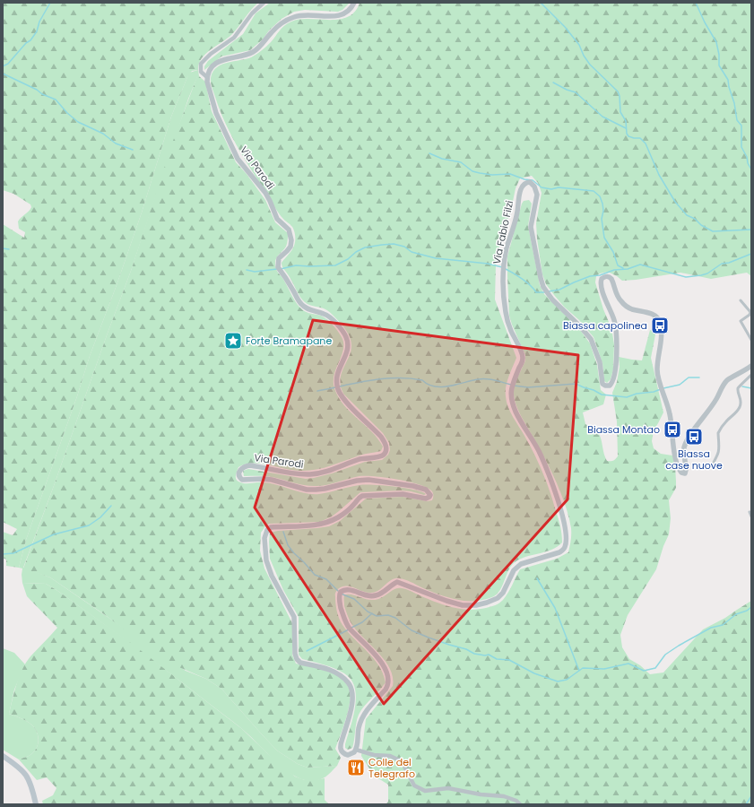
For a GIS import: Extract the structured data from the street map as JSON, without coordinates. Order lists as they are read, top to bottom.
{
  "streets": {
    "street": ["Via Parodi", "Via Fabio Filzi"]
  },
  "crossings": [
    ["Via Parodi", "Via Fabio Filzi"]
  ],
  "places": {
    "bus stop": ["Biassa capolinea", "Biassa Montao", "Biassa case nuove"],
    "place": ["Forte Bramapane"],
    "restaurant": ["Colle del Telegrafo"]
  }
}
